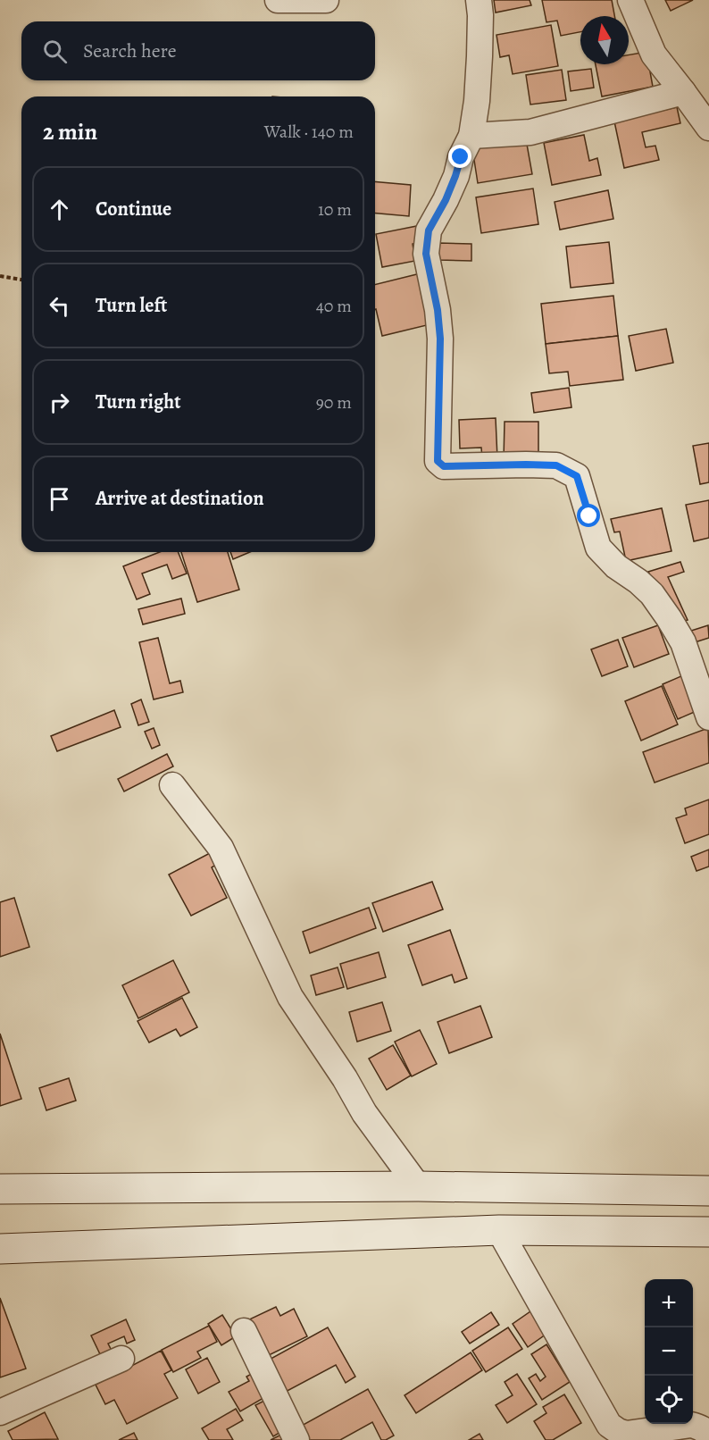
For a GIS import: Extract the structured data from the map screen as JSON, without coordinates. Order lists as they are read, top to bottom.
{
  "north": "top",
  "page": {
    "search": "Search here",
    "heading": ["2 min", "Walk · 140 m"],
    "list": [
      ["Continue", "10 m"],
      ["Turn left", "40 m"],
      ["Turn right", "90 m"],
      "Arrive at destination"
    ],
    "map_buttons": ["+", "−"]
  }
}
